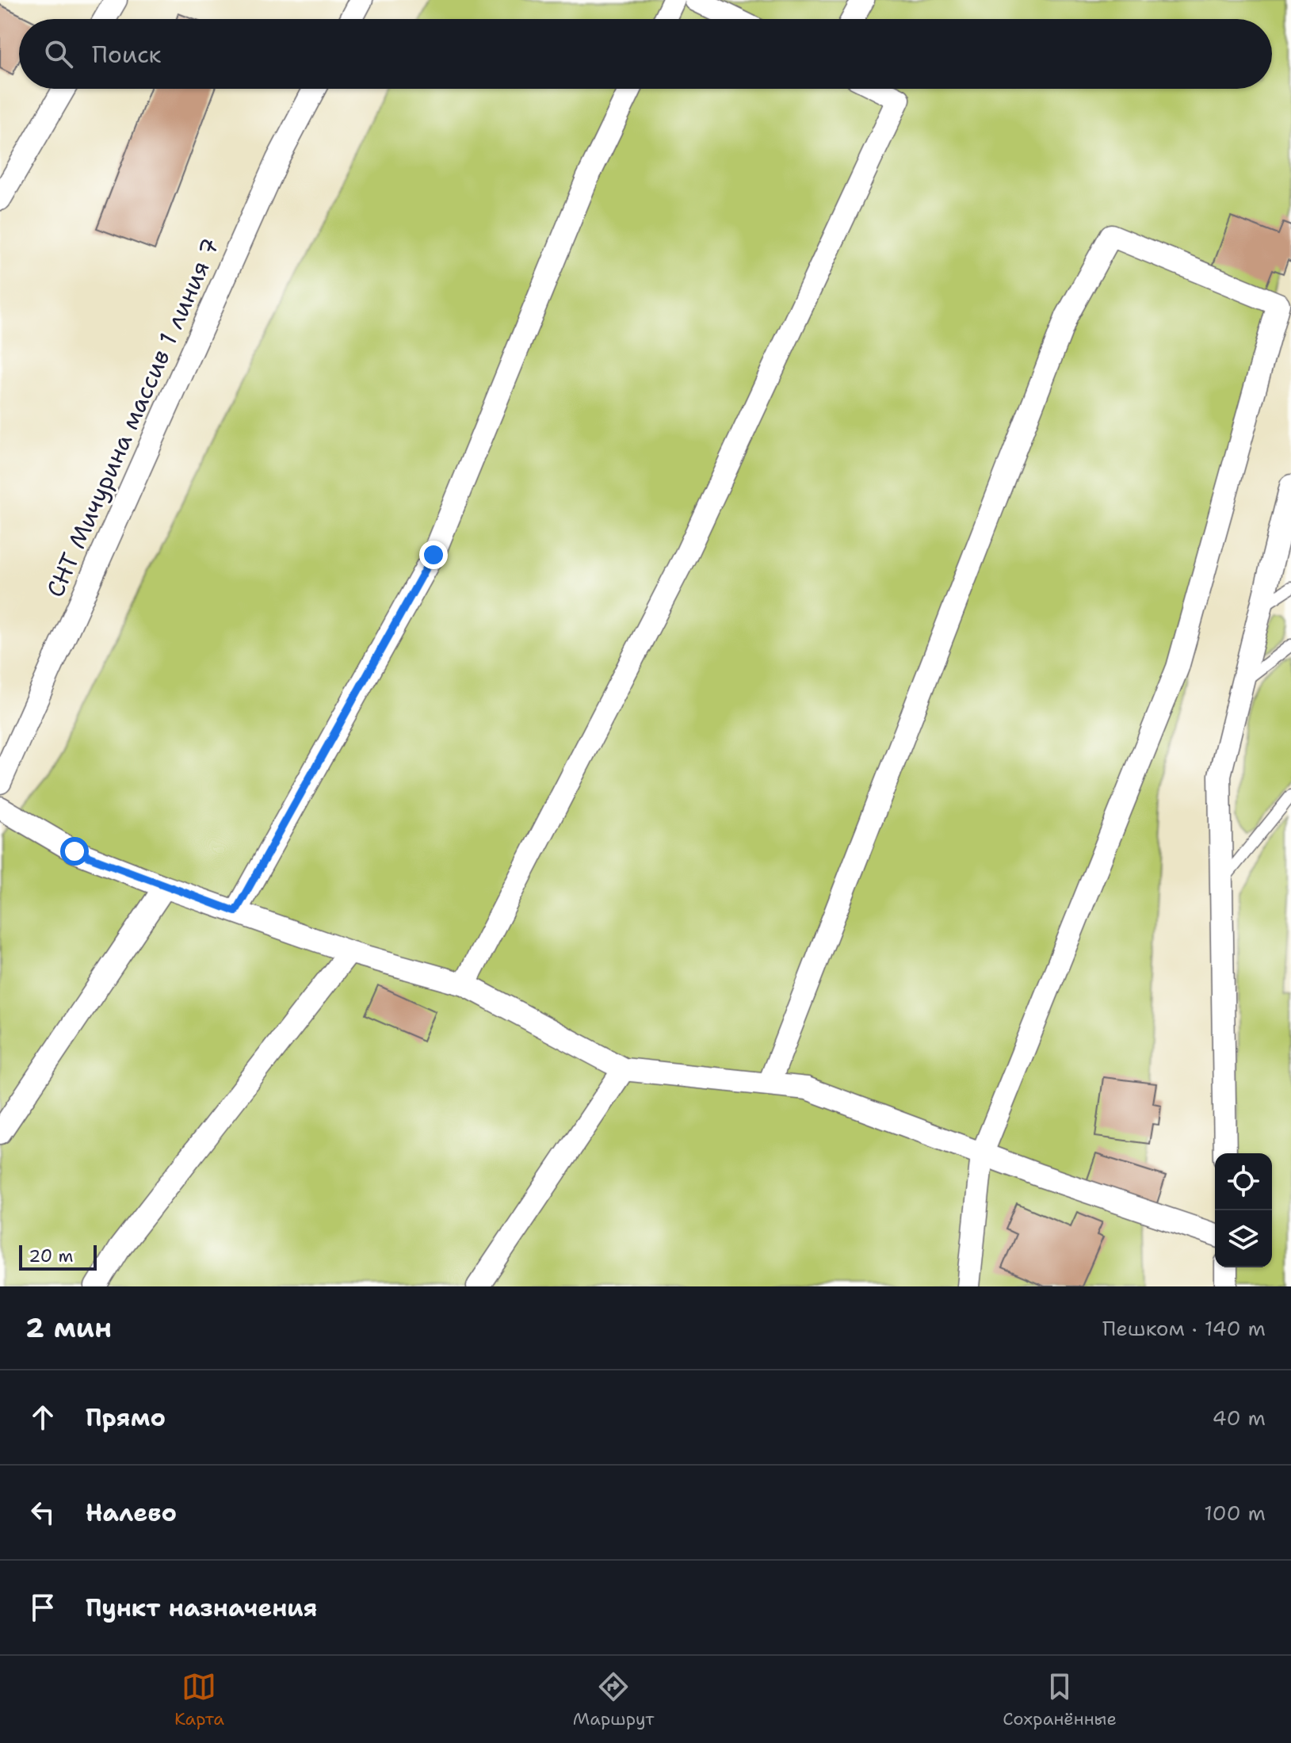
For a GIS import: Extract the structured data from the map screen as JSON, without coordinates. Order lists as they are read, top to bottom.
{
  "streets": {
    "street": ["СНТ Мичурина массив 1 линия 7"]
  },
  "scale_bar": "20 m",
  "page": {
    "search": "Поиск",
    "scale": "20 m",
    "heading": ["2 мин", "Пешком · 140 m"],
    "list": [
      ["Прямо", "40 m"],
      ["Налево", "100 m"],
      "Пункт назначения"
    ],
    "nav": ["Карта", "Маршрут", "Сохранённые"]
  }
}
